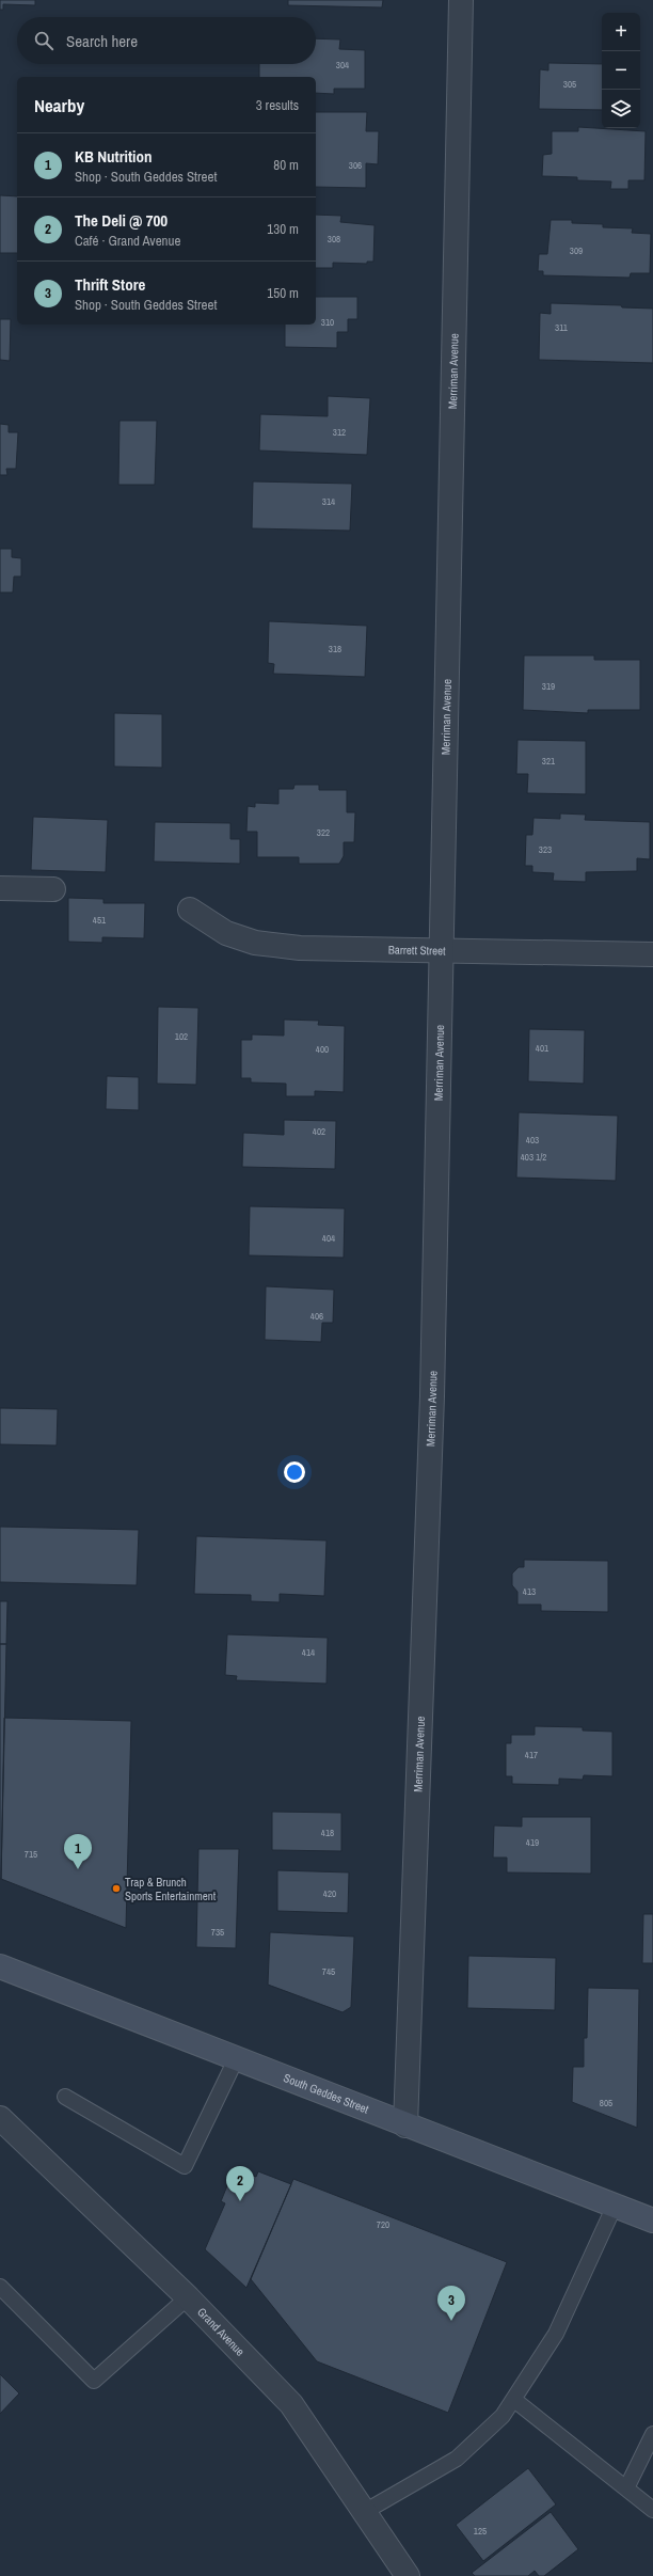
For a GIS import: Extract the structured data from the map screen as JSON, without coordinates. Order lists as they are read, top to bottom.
{
  "streets": {
    "main road": ["South Geddes Street"],
    "street": ["Merriman Avenue", "Barrett Street", "Grand Avenue"]
  },
  "crossings": [
    ["Merriman Avenue", "Barrett Street"],
    ["Merriman Avenue", "South Geddes Street"]
  ],
  "places": ["Trap & Brunch Sports Entertainment"],
  "house_numbers": [
    "304",
    "305",
    "306",
    "308",
    "309",
    "310",
    "311",
    "312",
    "314",
    "318",
    "319",
    "321",
    "322",
    "323",
    "451",
    "102",
    "401",
    "400",
    "402",
    "403",
    "403 1/2",
    "404",
    "406",
    "413",
    "414",
    "417",
    "418",
    "419",
    "715",
    "420",
    "735",
    "745",
    "805",
    "720",
    "125"
  ],
  "page": {
    "map_buttons": ["+", "−"],
    "search": "Search here",
    "heading": ["Nearby", "3 results"],
    "list": [
      {
        "mark": "1",
        "name": "KB Nutrition",
        "note": "Shop · South Geddes Street",
        "value": "80 m"
      },
      {
        "mark": "2",
        "name": "The Deli @ 700",
        "note": "Café · Grand Avenue",
        "value": "130 m"
      },
      {
        "mark": "3",
        "name": "Thrift Store",
        "note": "Shop · South Geddes Street",
        "value": "150 m"
      }
    ],
    "pins": ["1", "2", "3"]
  }
}
